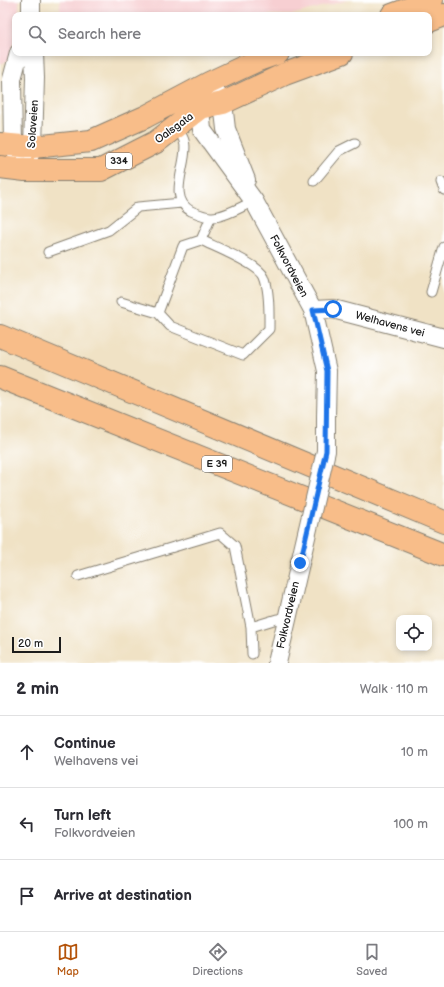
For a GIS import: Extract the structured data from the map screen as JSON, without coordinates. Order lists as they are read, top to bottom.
{
  "streets": {
    "main road": ["Oalsgata", "334", "E 39"],
    "street": ["Solaveien", "Folkvordveien", "Welhavens vei"]
  },
  "crossings": [
    ["Solaveien", "Oalsgata"],
    ["Oalsgata", "Folkvordveien"],
    ["Folkvordveien", "Welhavens vei"]
  ],
  "scale_bar": "20 m",
  "page": {
    "search": "Search here",
    "scale": "20 m",
    "heading": ["2 min", "Walk · 110 m"],
    "list": [
      ["Continue", "Welhavens vei", "10 m"],
      ["Turn left", "Folkvordveien", "100 m"],
      "Arrive at destination"
    ],
    "nav": ["Map", "Directions", "Saved"]
  }
}
